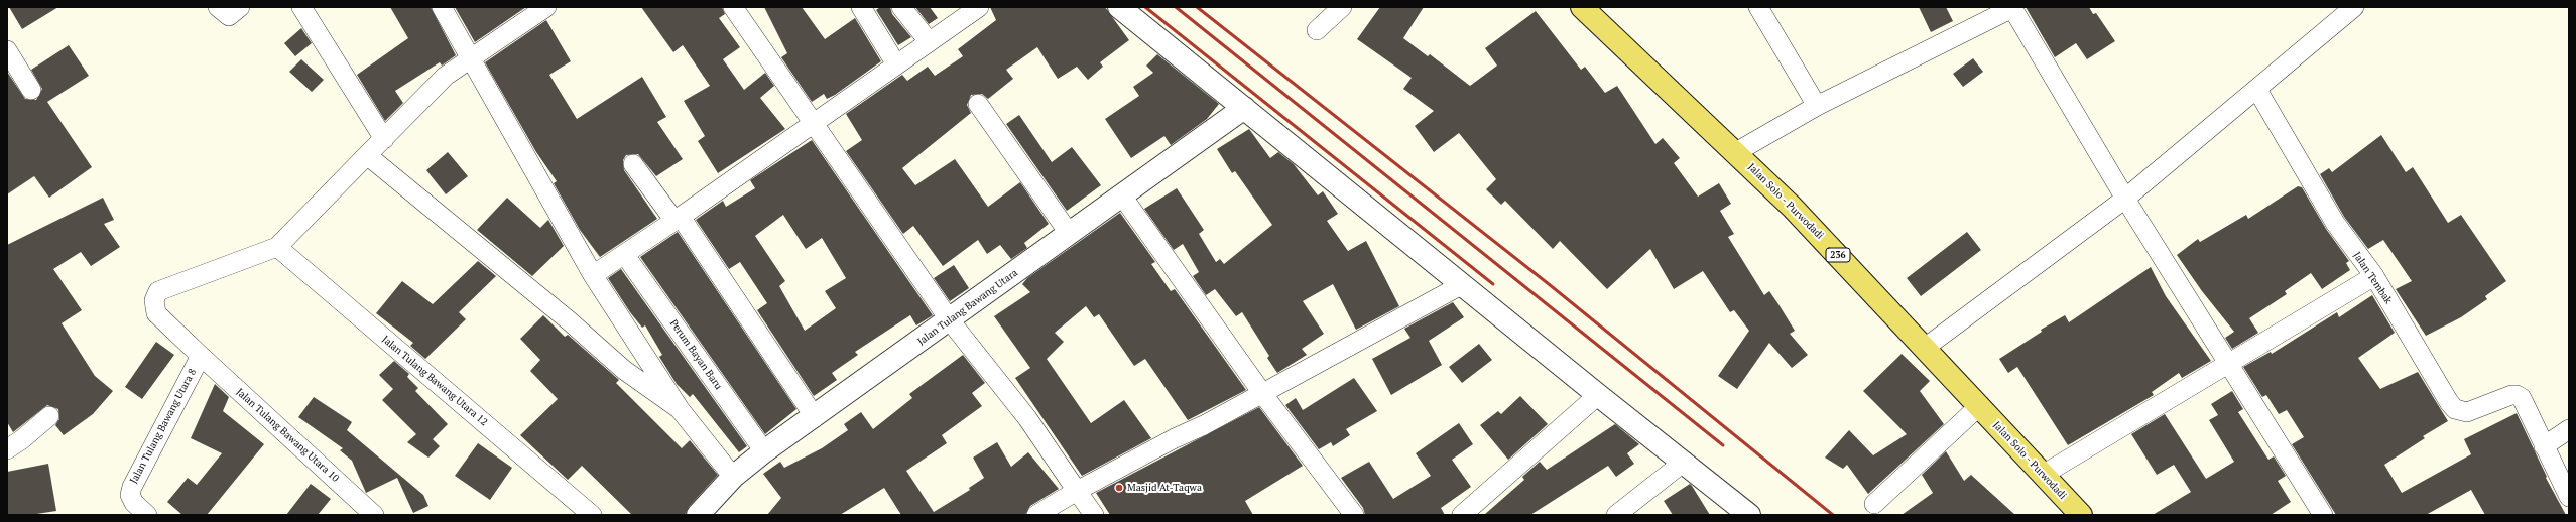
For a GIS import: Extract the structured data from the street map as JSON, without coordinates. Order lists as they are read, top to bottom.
{
  "streets": {
    "main road": ["Jalan Solo - Purwodadi", "236"],
    "street": [
      "Jalan Tembak",
      "Jalan Tulang Bawang Utara",
      "Perum Bayan Baru",
      "Jalan Tulang Bawang Utara 12",
      "Jalan Tulang Bawang Utara 8",
      "Jalan Tulang Bawang Utara 10"
    ]
  },
  "crossings": [
    ["Jalan Tulang Bawang Utara", "Perum Bayan Baru"],
    ["Jalan Tulang Bawang Utara 12", "Jalan Tulang Bawang Utara 10"],
    ["Jalan Tulang Bawang Utara 8", "Jalan Tulang Bawang Utara 10"]
  ],
  "places": ["Masjid At-Taqwa"]
}
